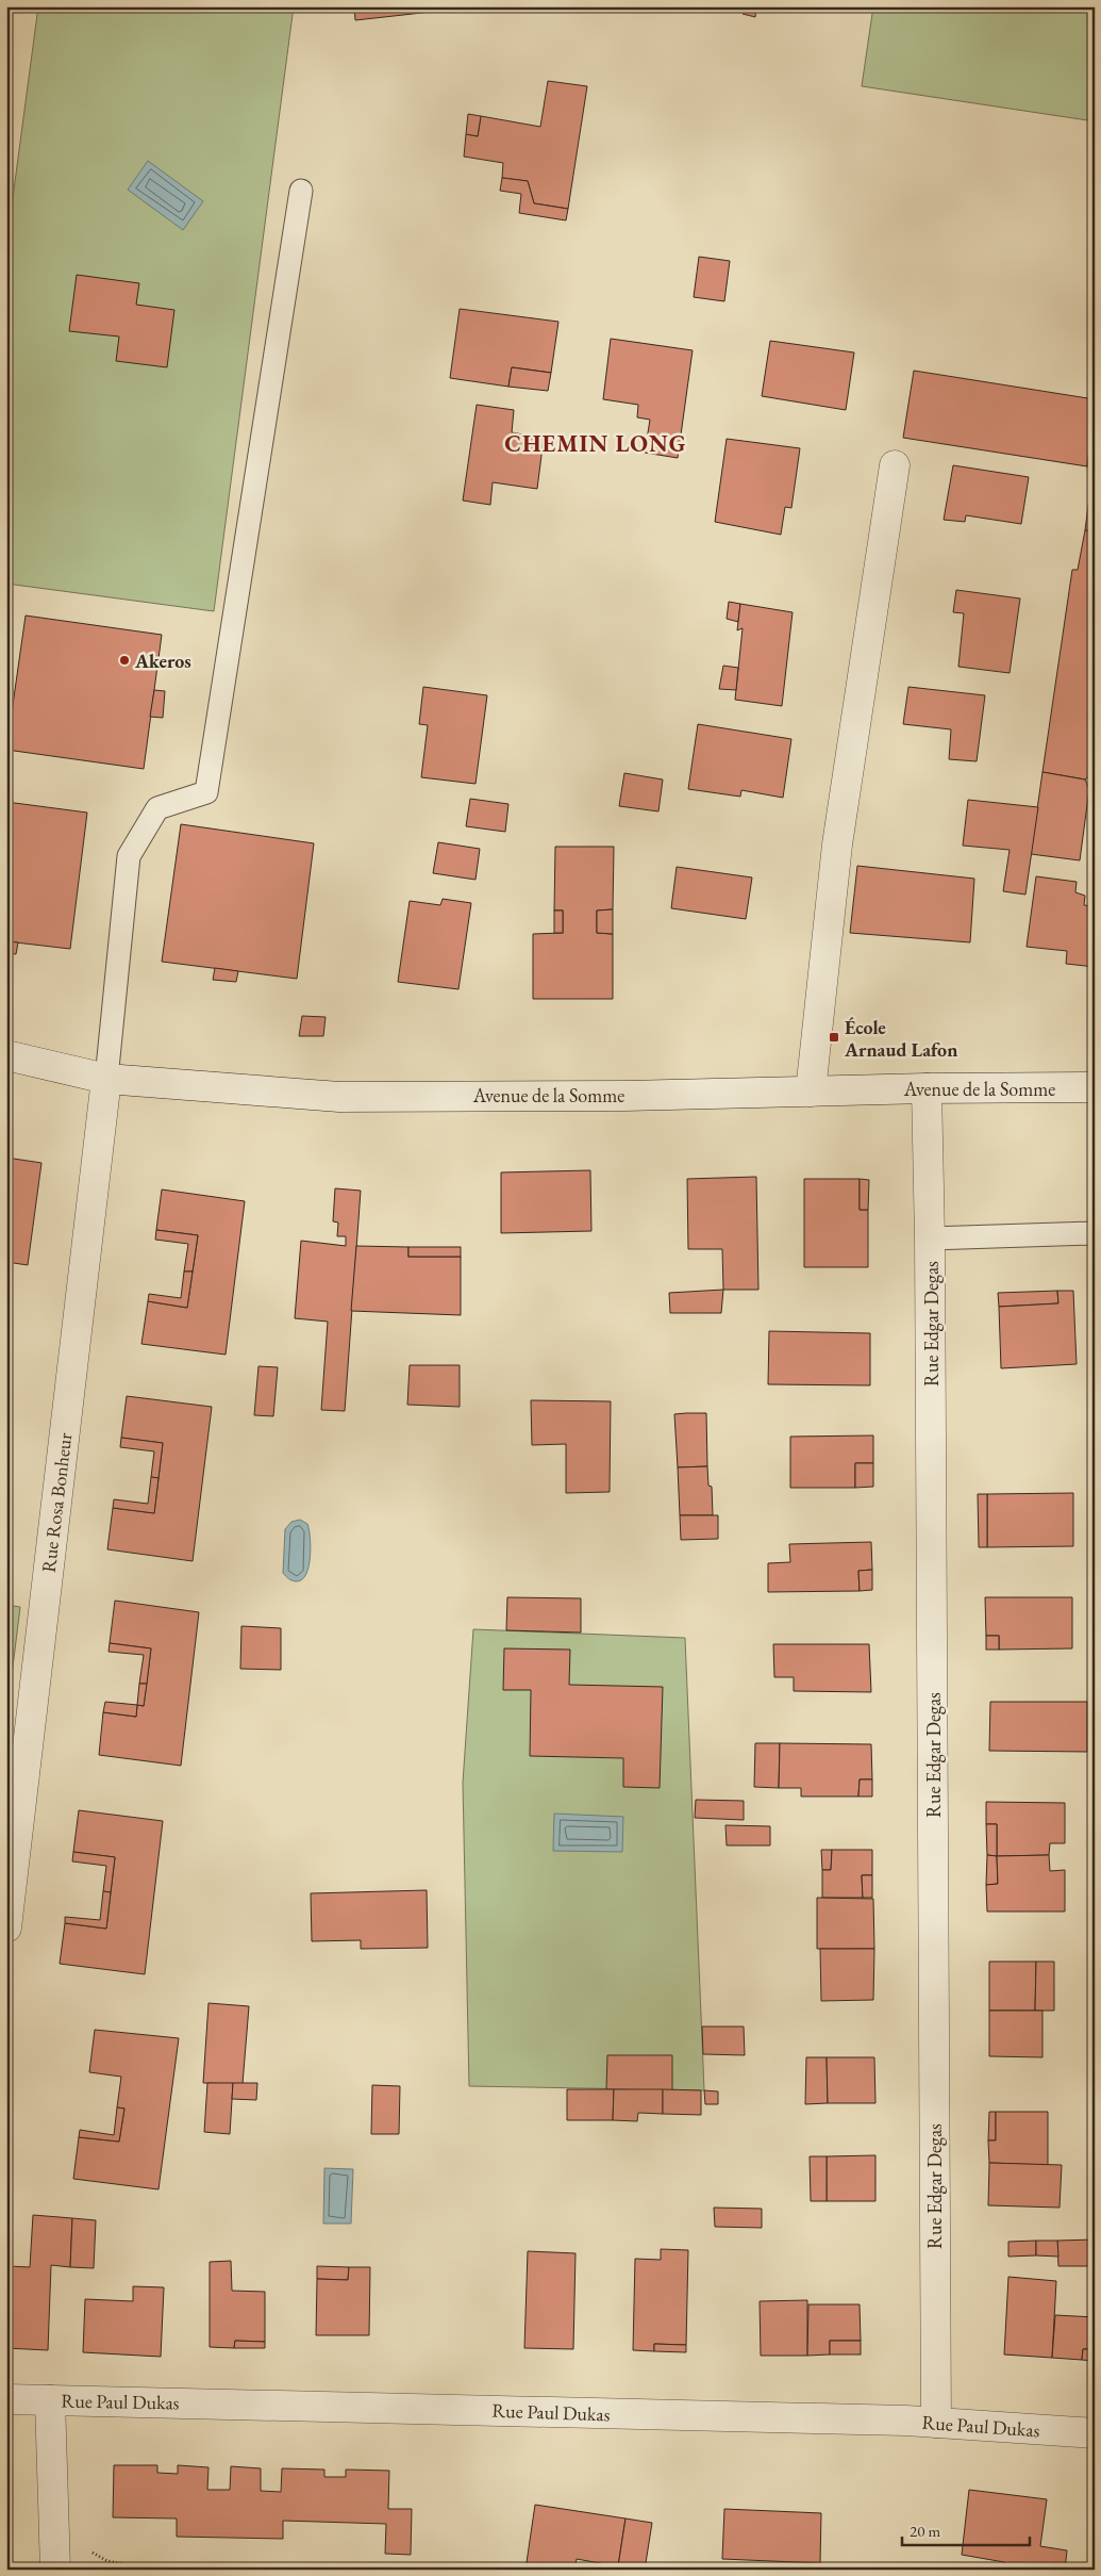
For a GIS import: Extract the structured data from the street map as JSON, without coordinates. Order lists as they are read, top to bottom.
{
  "streets": {
    "street": [
      "Avenue de la Somme",
      "Rue Edgar Degas",
      "Rue Rosa Bonheur",
      "Rue Paul Dukas"
    ]
  },
  "crossings": [
    ["Avenue de la Somme", "Rue Edgar Degas"],
    ["Avenue de la Somme", "Rue Rosa Bonheur"],
    ["Rue Edgar Degas", "Rue Paul Dukas"]
  ],
  "districts": ["CHEMIN LONG"],
  "places": {
    "other": ["Akeros"],
    "transit": ["École Arnaud Lafon"]
  },
  "scale_bar": "20 m"
}
